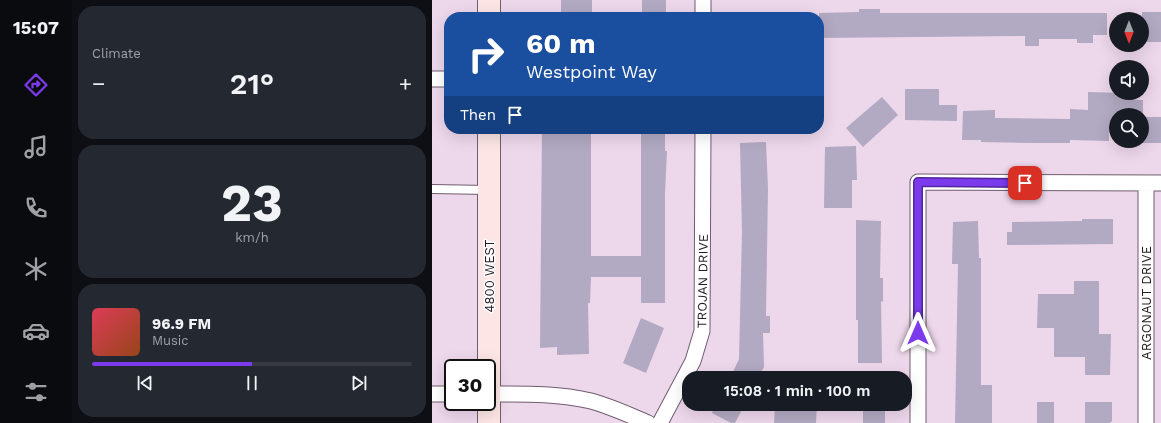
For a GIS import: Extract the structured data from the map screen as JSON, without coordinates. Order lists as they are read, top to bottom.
{
  "streets": {
    "main road": ["4800 WEST"],
    "street": ["TROJAN DRIVE", "ARGONAUT DRIVE"]
  },
  "north": "bottom",
  "page": {
    "tabs": "15:07",
    "tile": [
      "Climate",
      ["23", "km/h"]
    ],
    "turn": ["60 m", "Westpoint Way"],
    "heat": ["−", "21°", "+"],
    "then": "Then",
    "song": ["96.9 FM", "Music"],
    "limit": "30",
    "trip": "15:08 · 1 min · 100 m"
  }
}
